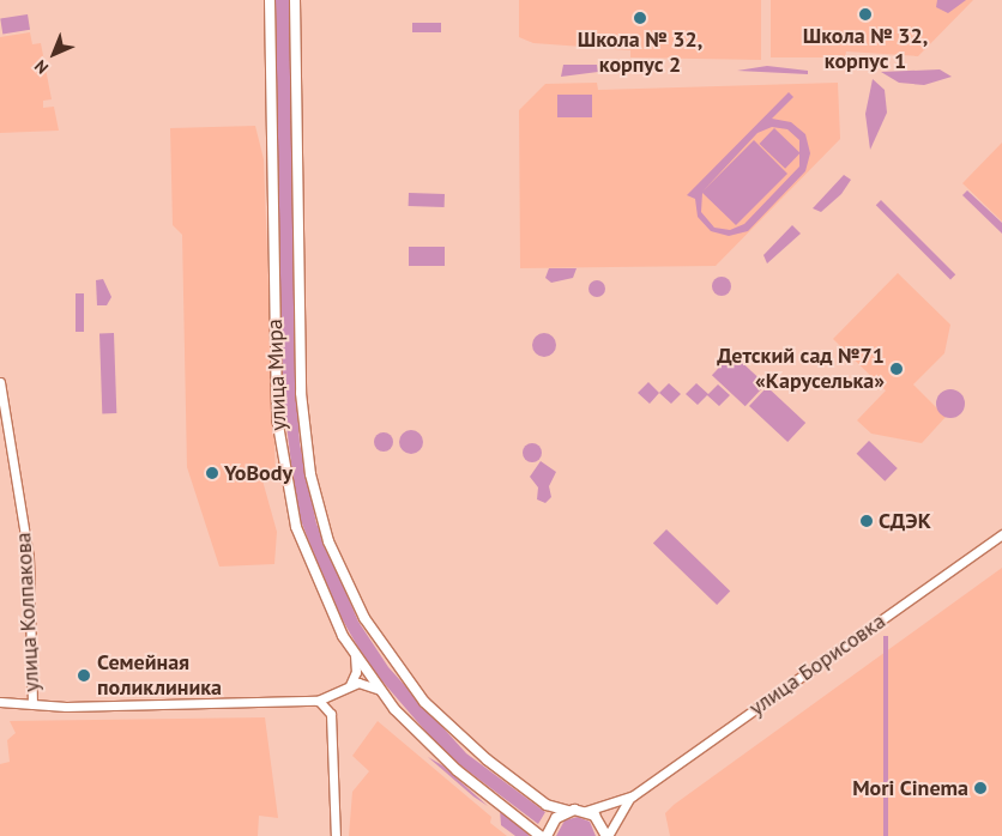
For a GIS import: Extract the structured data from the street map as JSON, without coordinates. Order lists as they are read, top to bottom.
{
  "streets": {
    "main road": ["улица Мира"],
    "street": ["улица Колпакова", "улица Борисовка"]
  },
  "places": [
    "Школа № 32, корпус 1",
    "Школа № 32, корпус 2",
    "Детский сад №71 «Каруселька»",
    "YoBody",
    "СДЭК",
    "Семейная поликлиника",
    "Mori Cinema"
  ],
  "north": "bottom left"
}
